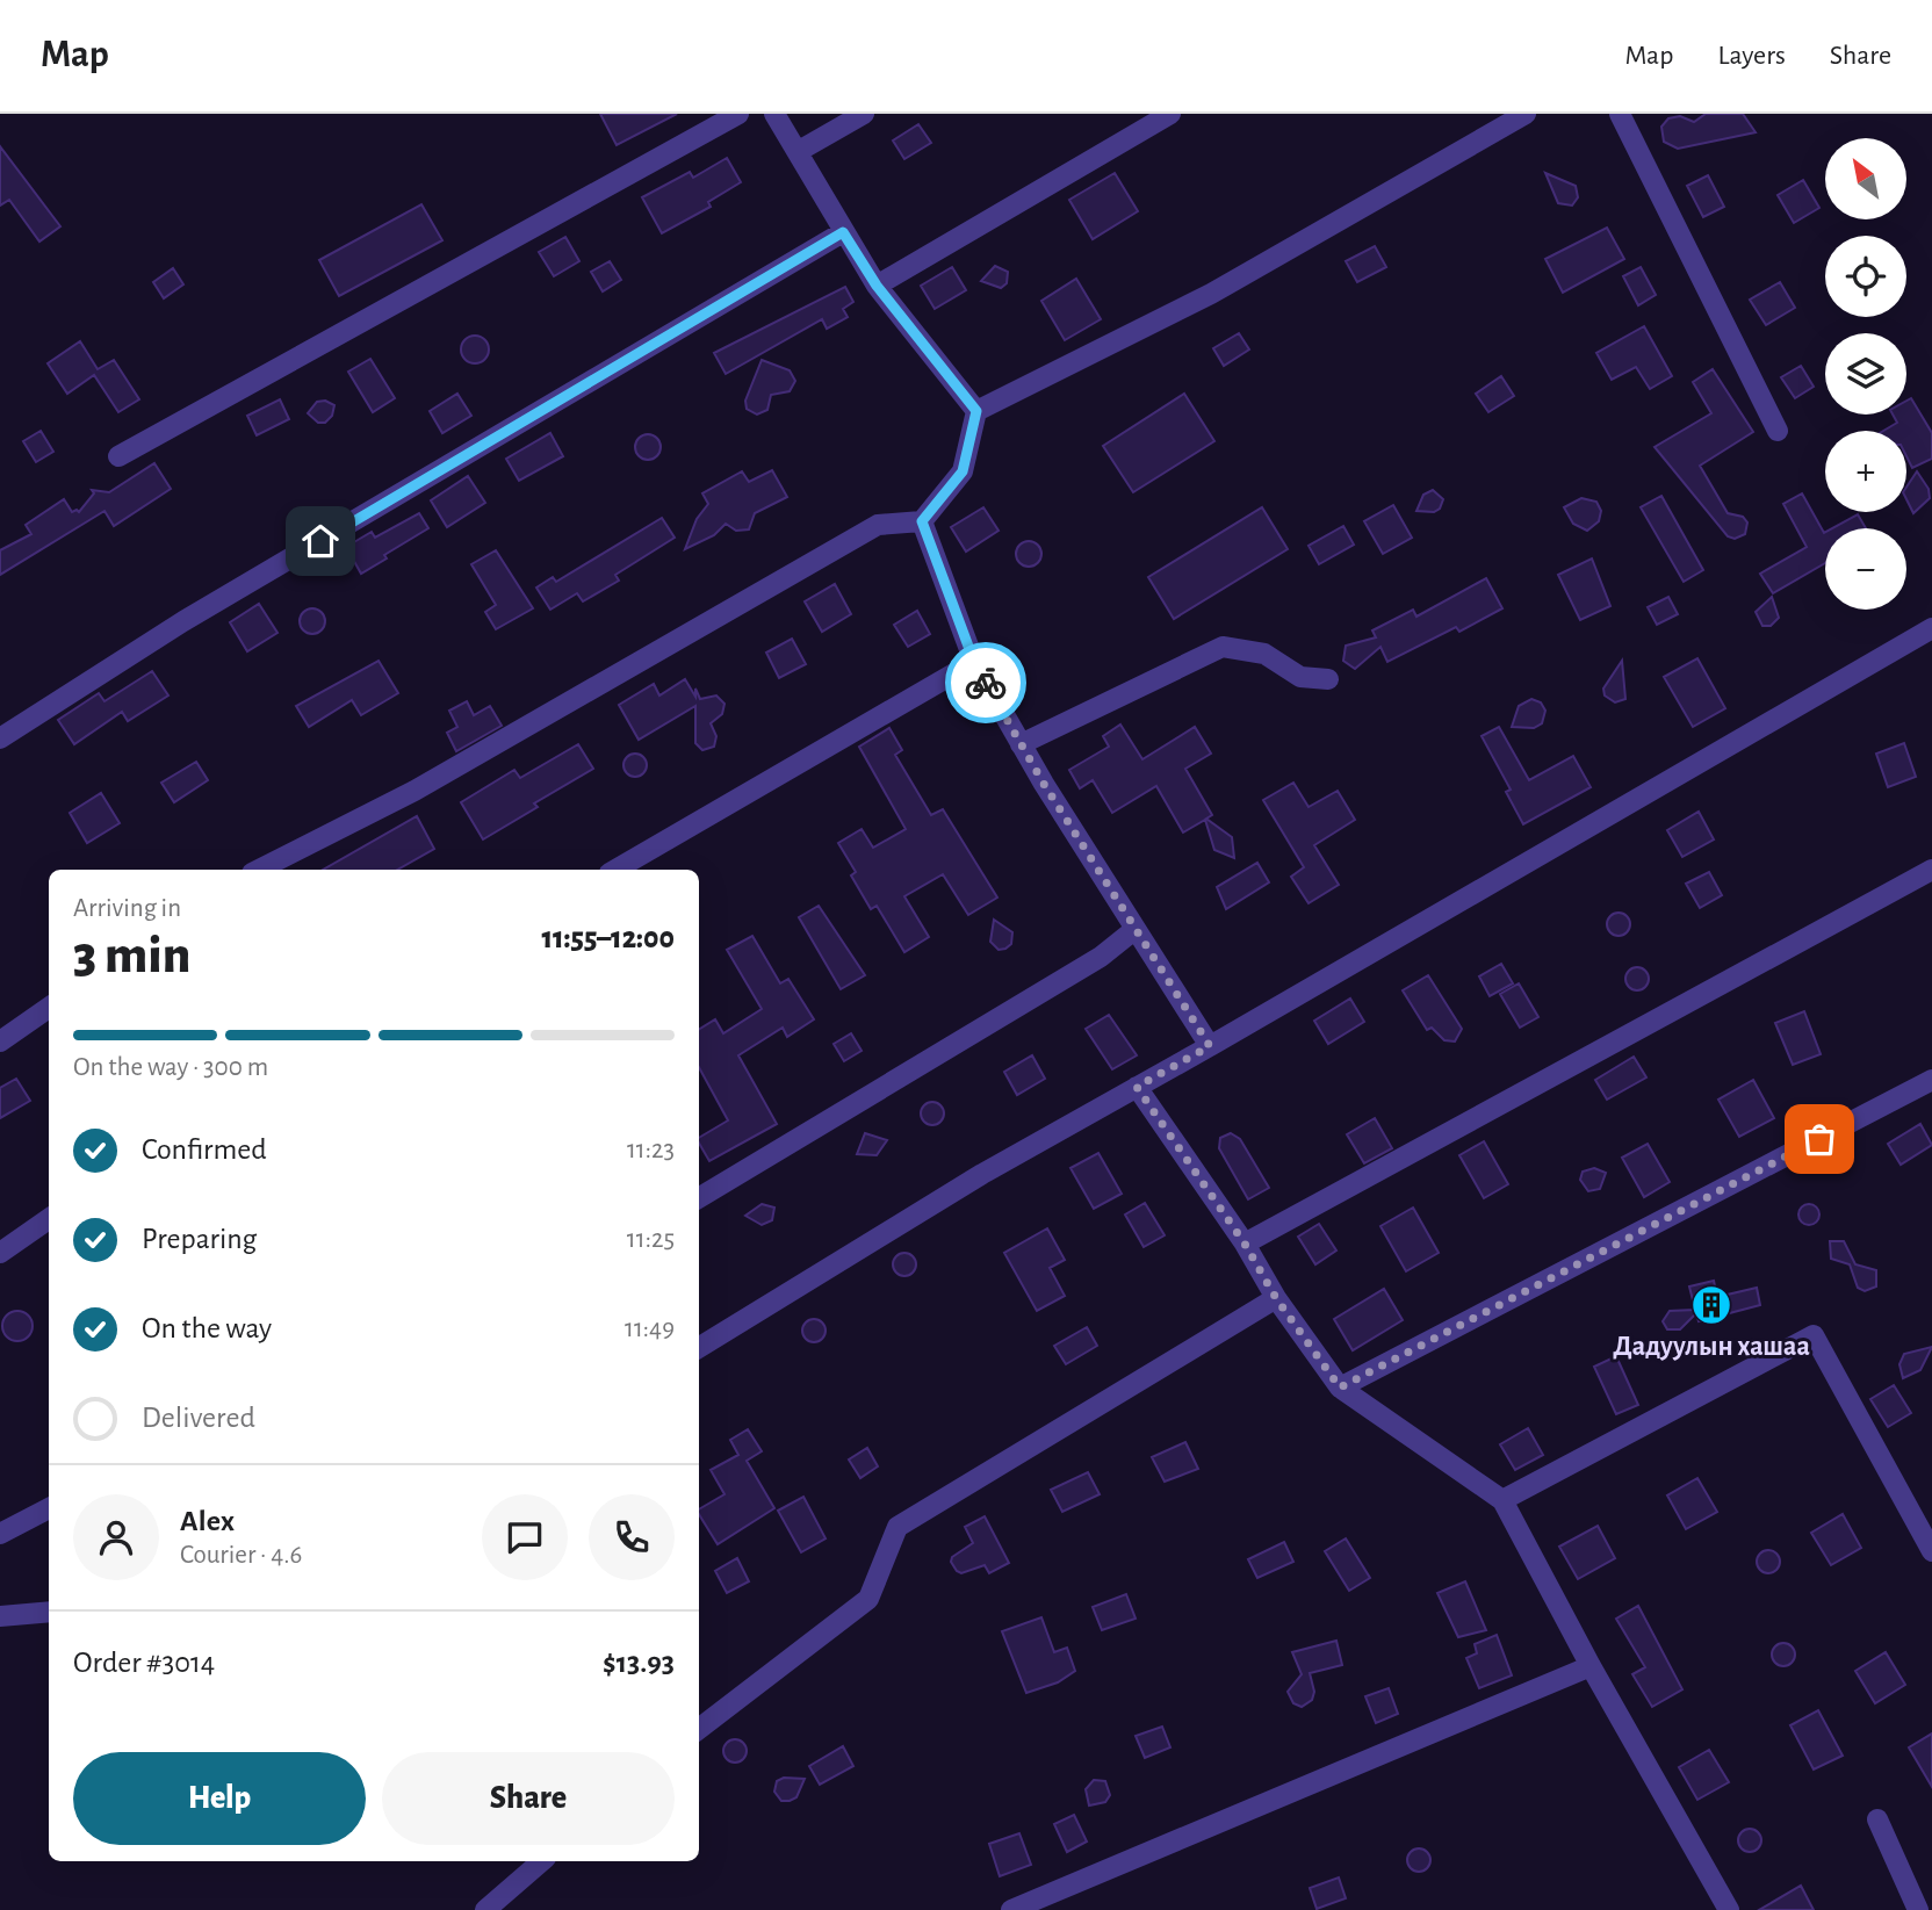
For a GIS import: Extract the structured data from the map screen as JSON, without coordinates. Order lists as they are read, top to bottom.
{
  "places": {
    "building": ["Дадуулын хашаа"]
  },
  "north": "top left",
  "page": {
    "header": "Map",
    "nav": ["Map", "Layers", "Share"],
    "map_buttons": ["+", "−"],
    "heading": ["3 min", "Arriving in", "11:55–12:00"],
    "panel": [
      "Alex",
      "Courier · 4.6",
      "Order #3014",
      "$13.93"
    ],
    "bar": "On the way · 300 m",
    "list": [
      ["Confirmed", "11:23"],
      ["Preparing", "11:25"],
      ["On the way", "11:49"],
      "Delivered"
    ],
    "buttons": ["Help", "Share"]
  }
}
